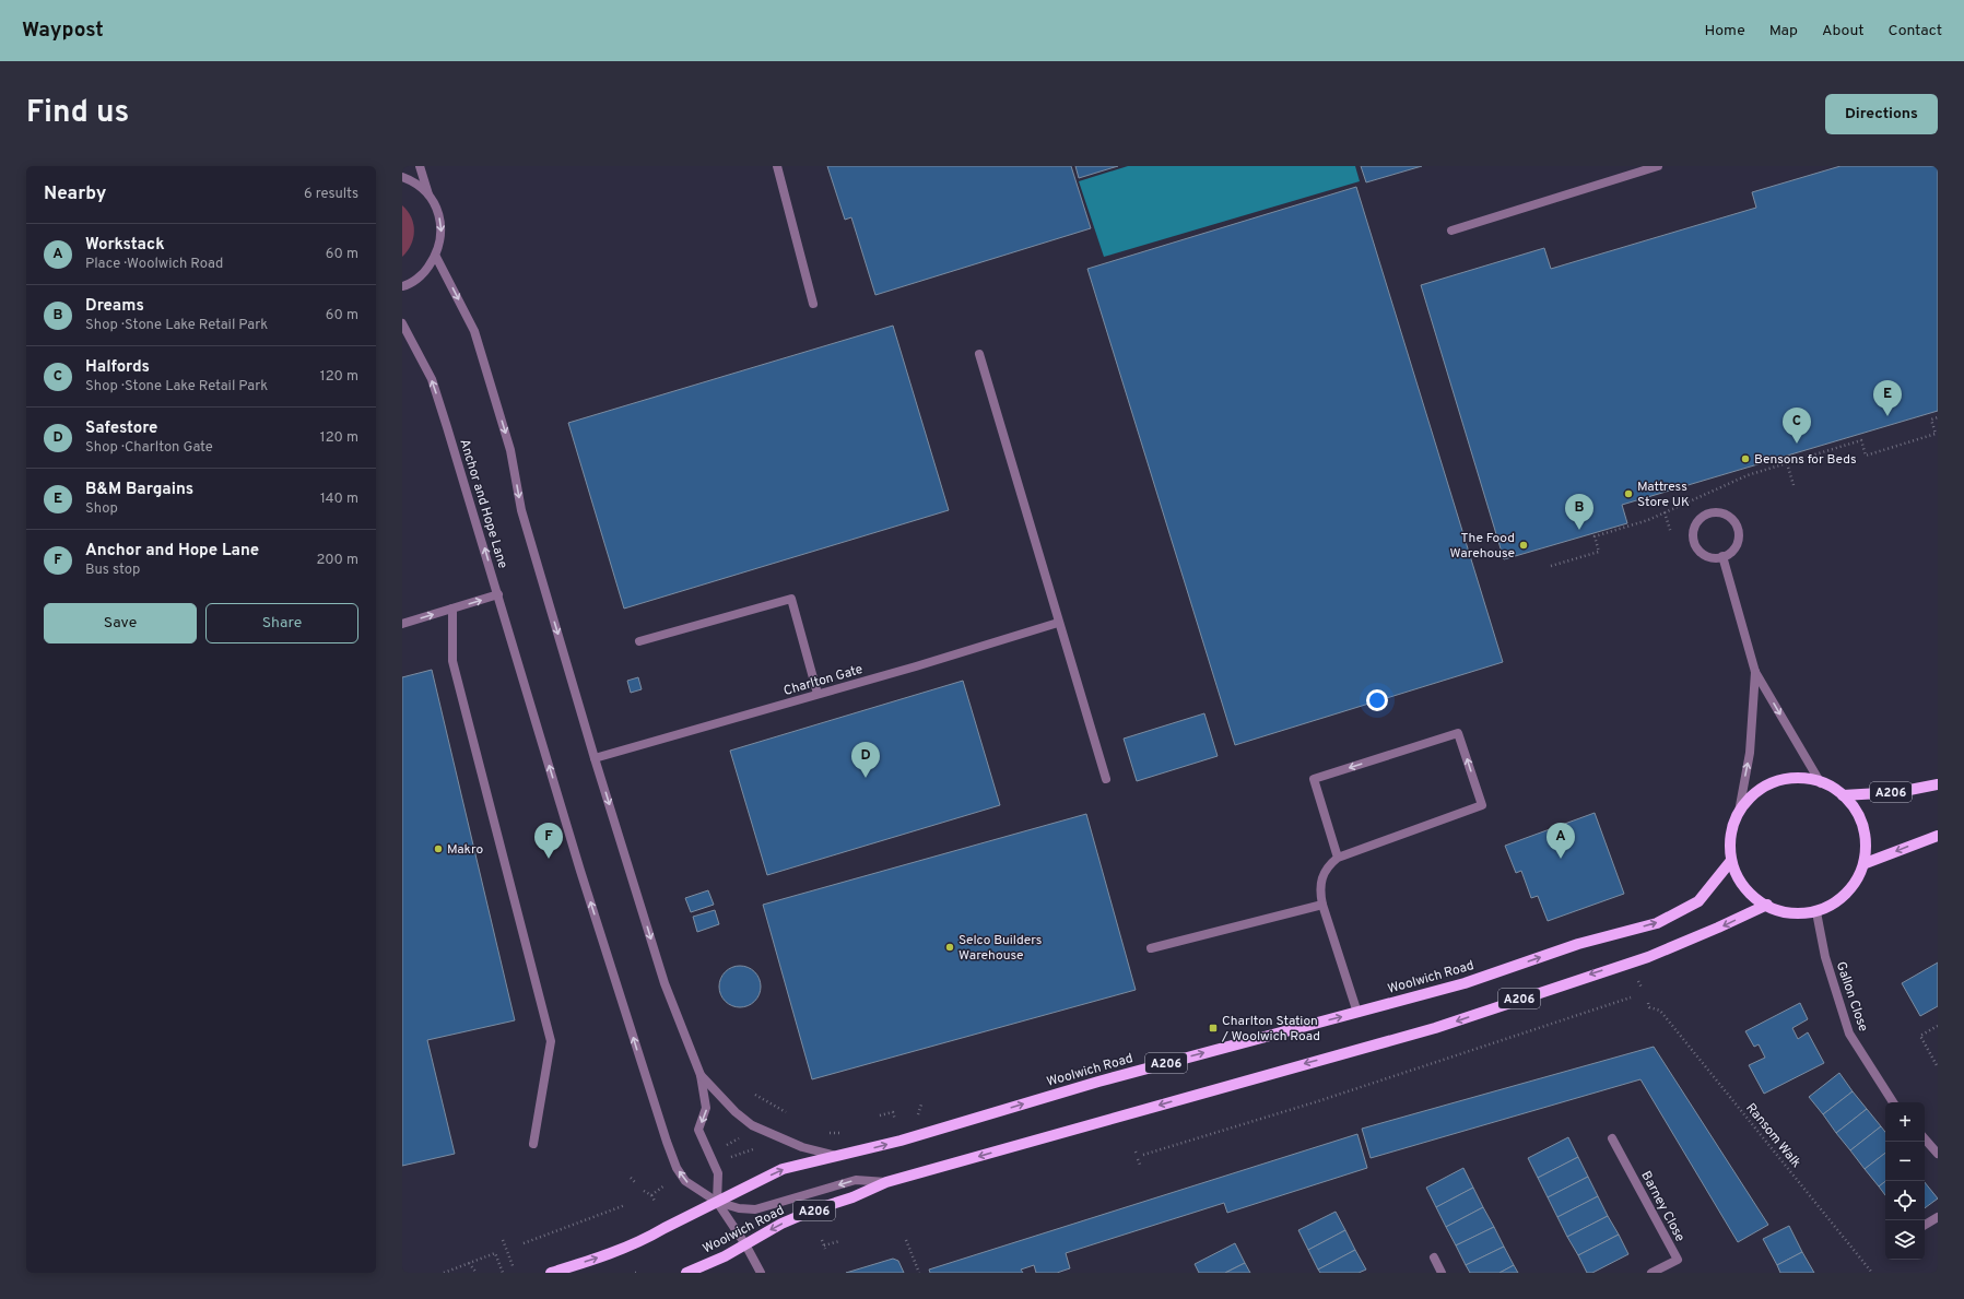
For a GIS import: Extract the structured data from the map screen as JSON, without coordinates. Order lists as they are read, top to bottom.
{
  "streets": {
    "main road": ["A206", "Woolwich Road"],
    "street": [
      "Anchor and Hope Lane",
      "Charlton Gate",
      "Gallon Close",
      "Barney Close"
    ],
    "path": ["Ransom Walk"]
  },
  "crossings": [
    ["Anchor and Hope Lane", "Woolwich Road"],
    ["A206", "Woolwich Road"],
    ["A206", "Gallon Close"],
    ["Woolwich Road", "Gallon Close"]
  ],
  "places": {
    "other": [
      "Bensons for Beds",
      "Mattress Store UK",
      "The Food Warehouse",
      "Makro",
      "Selco Builders Warehouse"
    ],
    "transit": ["Charlton Station / Woolwich Road"]
  },
  "page": {
    "header": "Waypost",
    "nav": [
      "Home",
      "Map",
      "About",
      "Contact"
    ],
    "title": "Find us",
    "buttons": [
      "Directions",
      ["Save", "Share"]
    ],
    "heading": ["Nearby", "6 results"],
    "list": [
      {
        "mark": "A",
        "name": "Workstack",
        "note": "Place · Woolwich Road",
        "value": "60 m"
      },
      {
        "mark": "B",
        "name": "Dreams",
        "note": "Shop · Stone Lake Retail Park",
        "value": "60 m"
      },
      {
        "mark": "C",
        "name": "Halfords",
        "note": "Shop · Stone Lake Retail Park",
        "value": "120 m"
      },
      {
        "mark": "D",
        "name": "Safestore",
        "note": "Shop · Charlton Gate",
        "value": "120 m"
      },
      {
        "mark": "E",
        "name": "B&M Bargains",
        "note": "Shop",
        "value": "140 m"
      },
      {
        "mark": "F",
        "name": "Anchor and Hope Lane",
        "note": "Bus stop",
        "value": "200 m"
      }
    ],
    "pins": [
      "E",
      "C",
      "B",
      "D",
      "A",
      "F"
    ],
    "map_buttons": ["+", "−"]
  }
}
